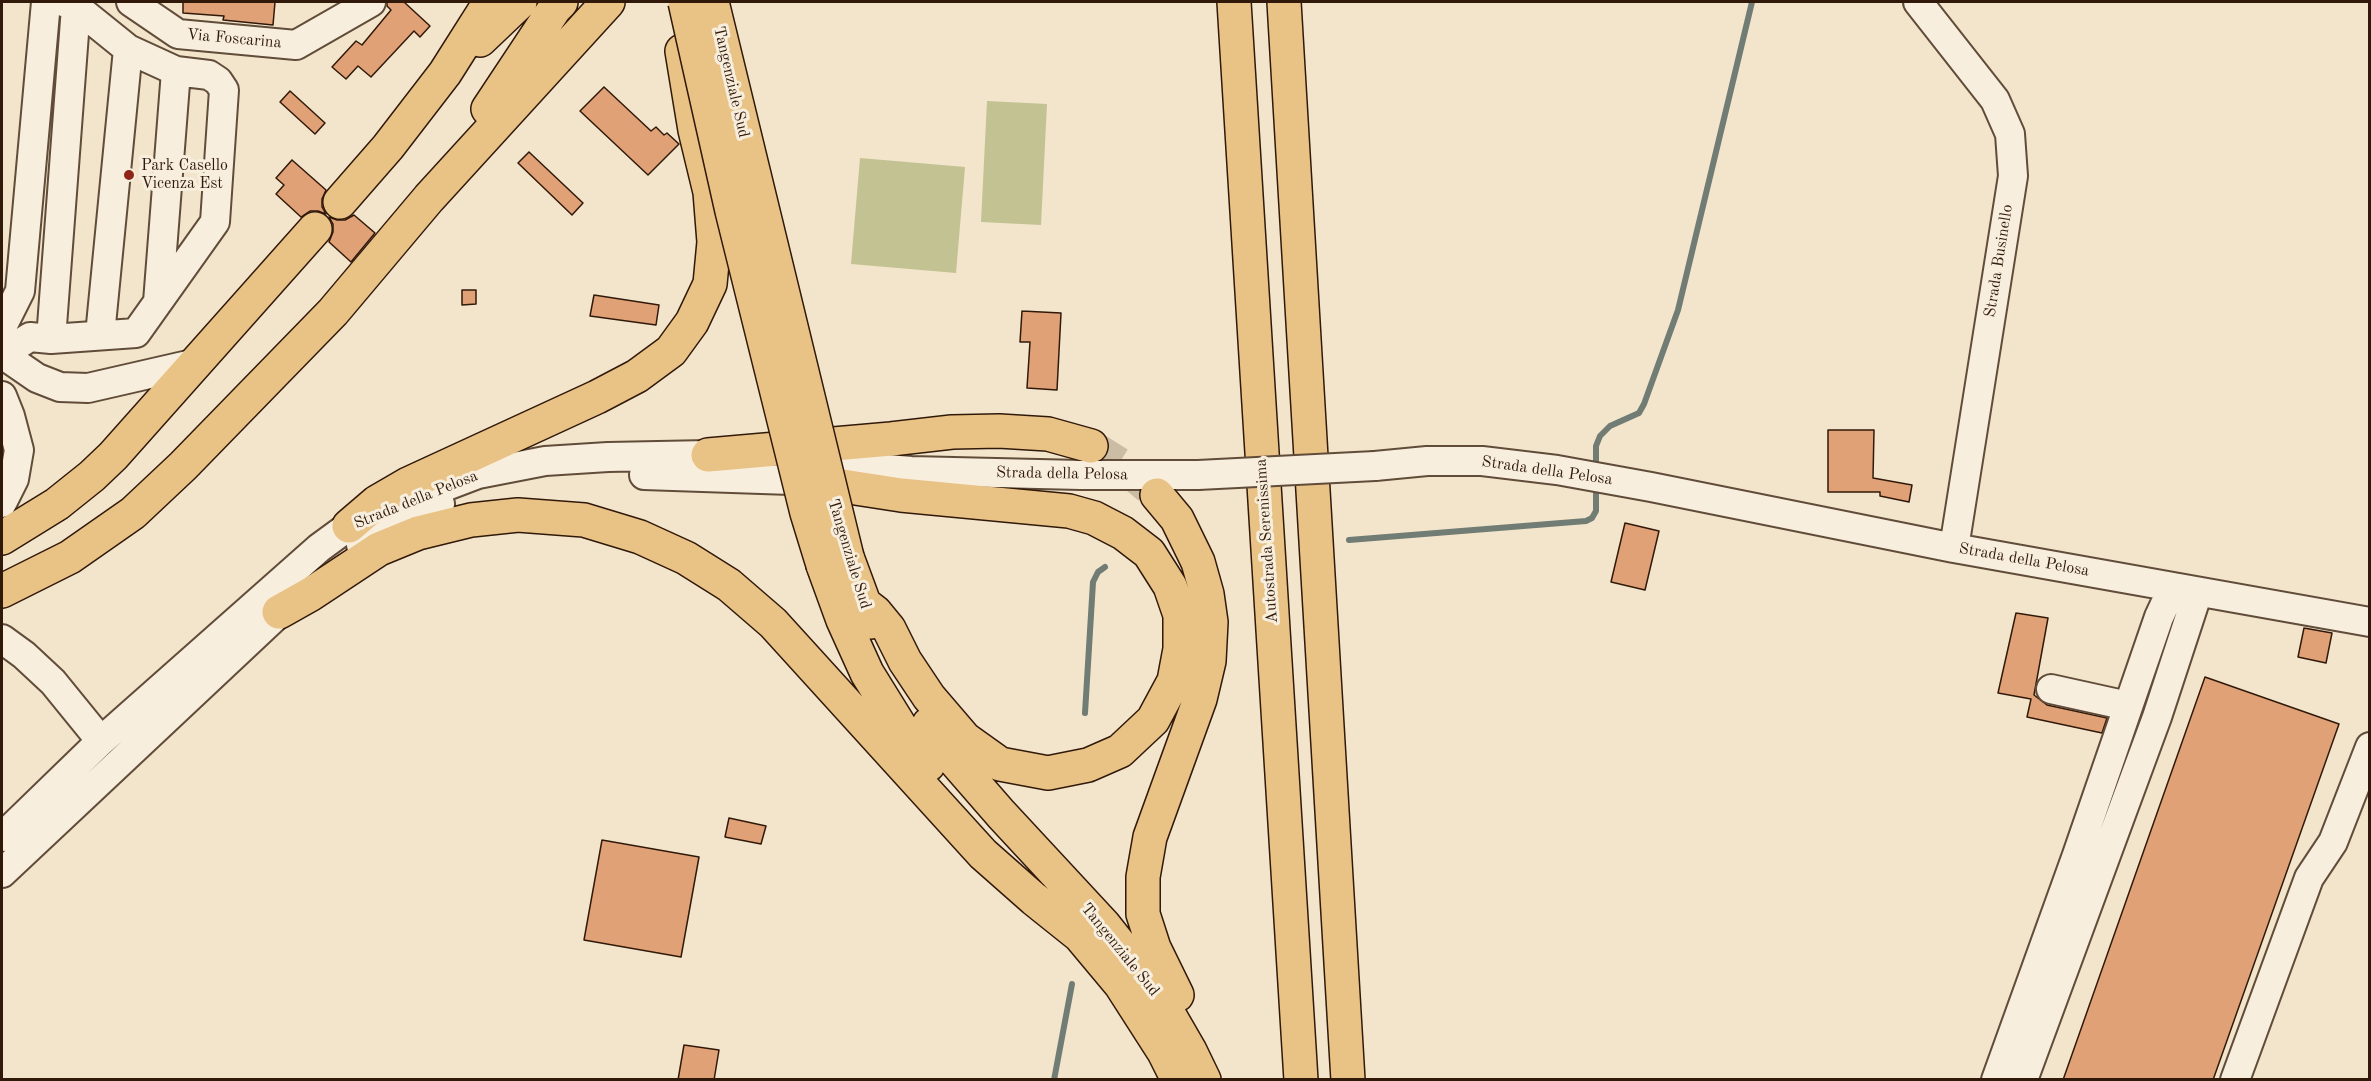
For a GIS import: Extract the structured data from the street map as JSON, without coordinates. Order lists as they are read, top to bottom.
{
  "streets": {
    "highway": ["Tangenziale Sud", "Autostrada Serenissima"],
    "street": ["Via Foscarina", "Strada Businello", "Strada della Pelosa"]
  },
  "crossings": [
    ["Tangenziale Sud", "Strada della Pelosa"],
    ["Strada Businello", "Strada della Pelosa"]
  ],
  "places": ["Park Casello Vicenza Est"]
}
